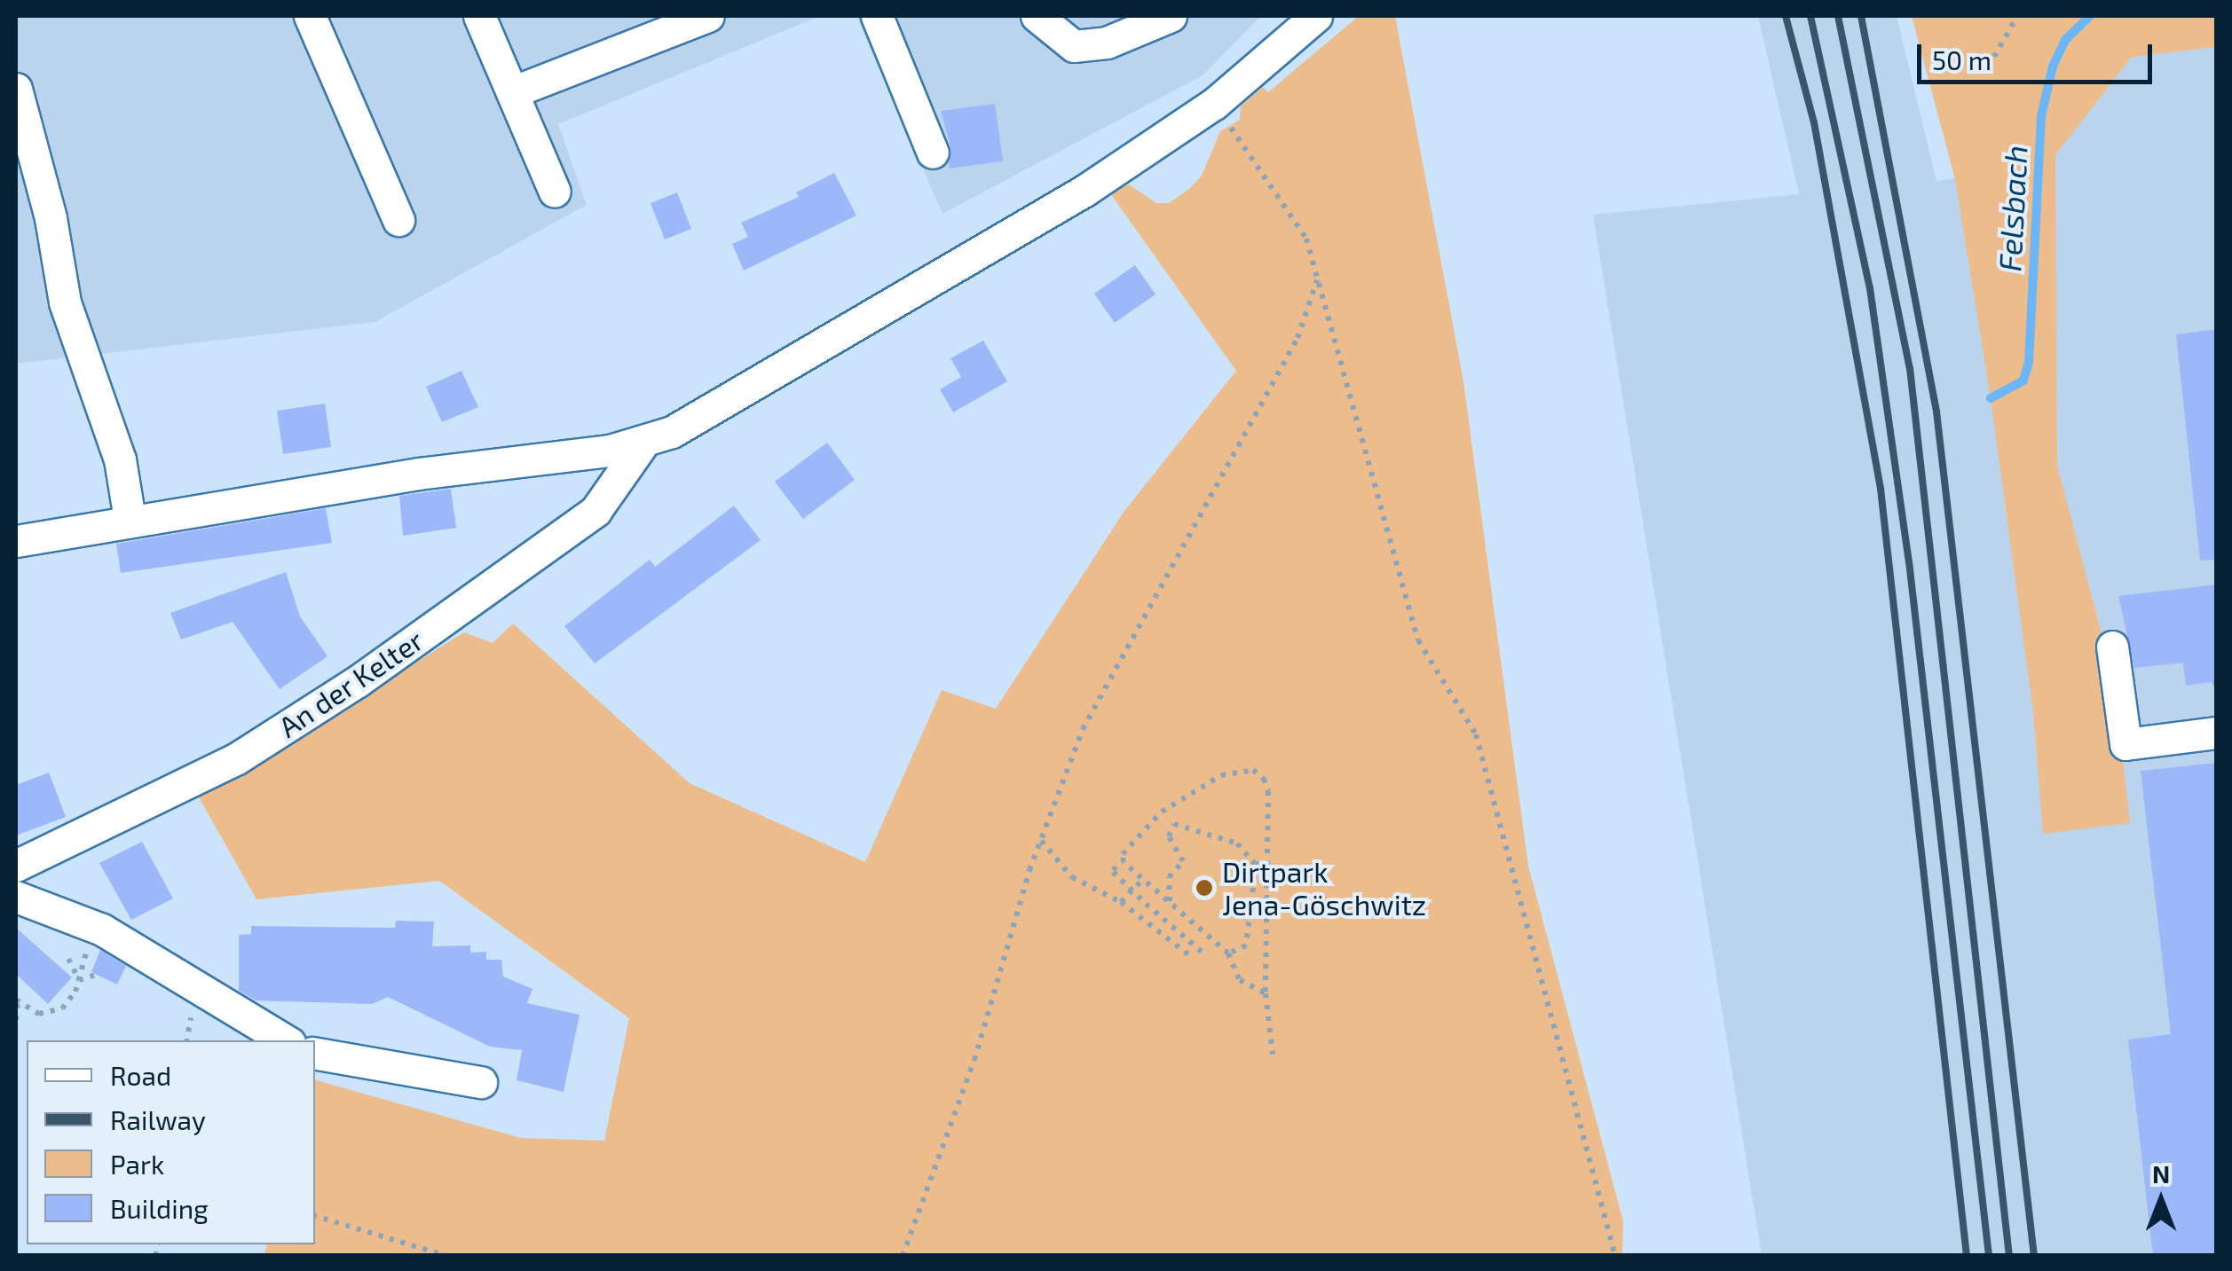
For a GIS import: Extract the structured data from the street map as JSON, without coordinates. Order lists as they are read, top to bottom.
{
  "streets": {
    "street": ["An der Kelter"]
  },
  "water": ["Felsbach"],
  "places": ["Dirtpark Jena-Göschwitz"],
  "legend": [
    "Road",
    "Railway",
    "Park",
    "Building"
  ],
  "scale_bar": "50 m",
  "north": "top"
}
